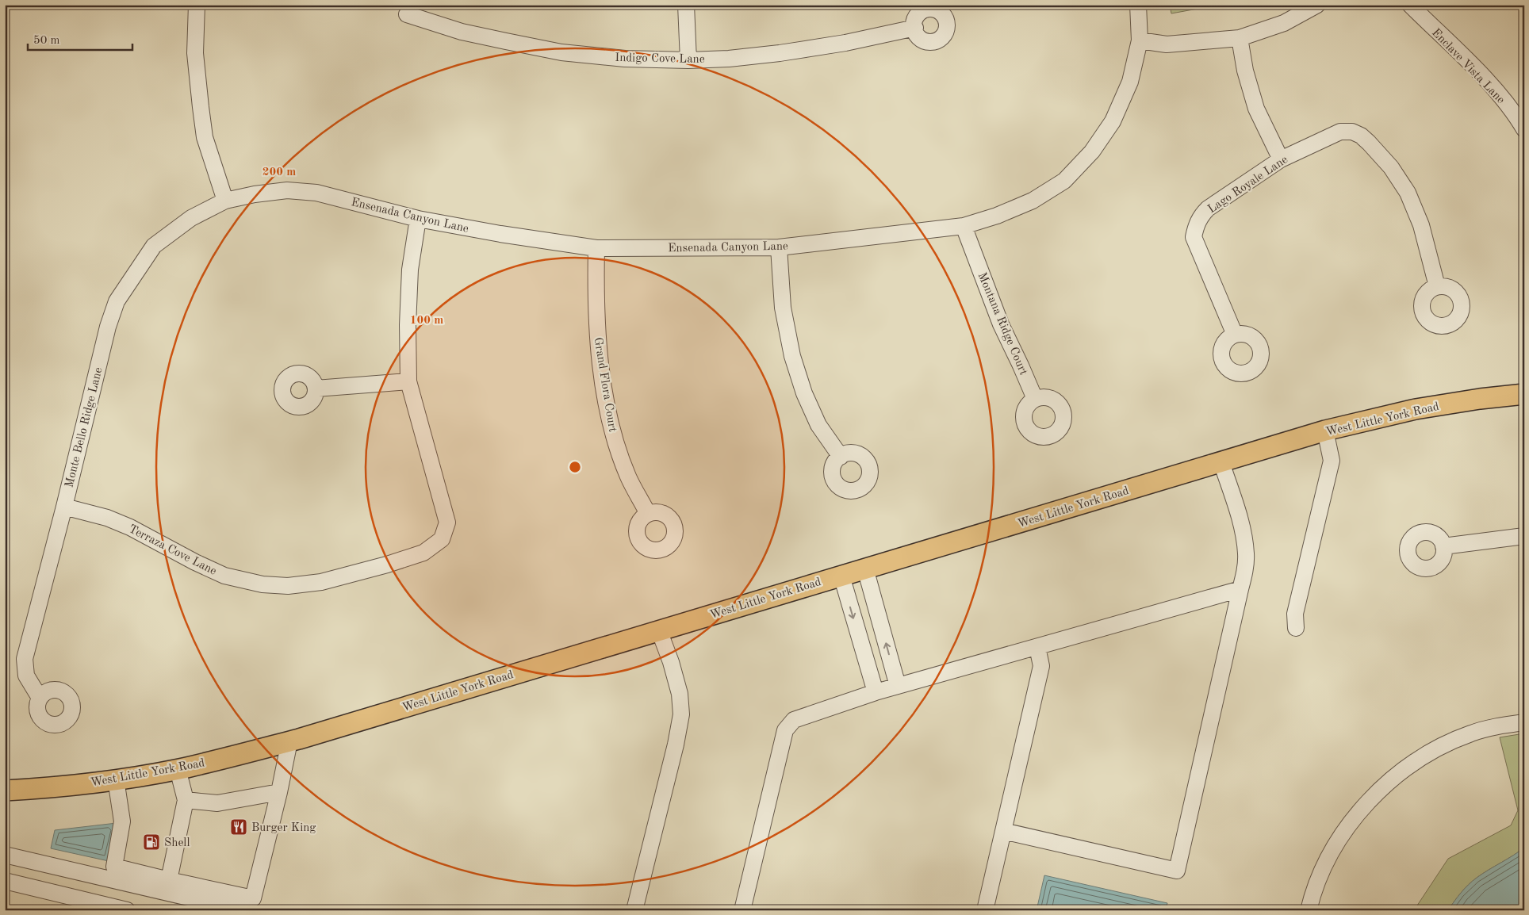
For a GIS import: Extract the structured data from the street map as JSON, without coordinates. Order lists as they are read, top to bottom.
{
  "streets": {
    "main road": ["West Little York Road"],
    "street": [
      "Indigo Cove Lane",
      "Enclave Vista Lane",
      "Lago Royale Lane",
      "Ensenada Canyon Lane",
      "Montana Ridge Court",
      "Grand Flora Court",
      "Monte Bello Ridge Lane",
      "Terraza Cove Lane"
    ]
  },
  "crossings": [
    ["Ensenada Canyon Lane", "Montana Ridge Court"],
    ["Ensenada Canyon Lane", "Grand Flora Court"],
    ["Ensenada Canyon Lane", "Monte Bello Ridge Lane"],
    ["Monte Bello Ridge Lane", "Terraza Cove Lane"]
  ],
  "places": {
    "restaurant": ["Burger King"],
    "fuel station": ["Shell"]
  },
  "scale_bar": "50 m",
  "rings": ["200 m", "100 m"]
}
